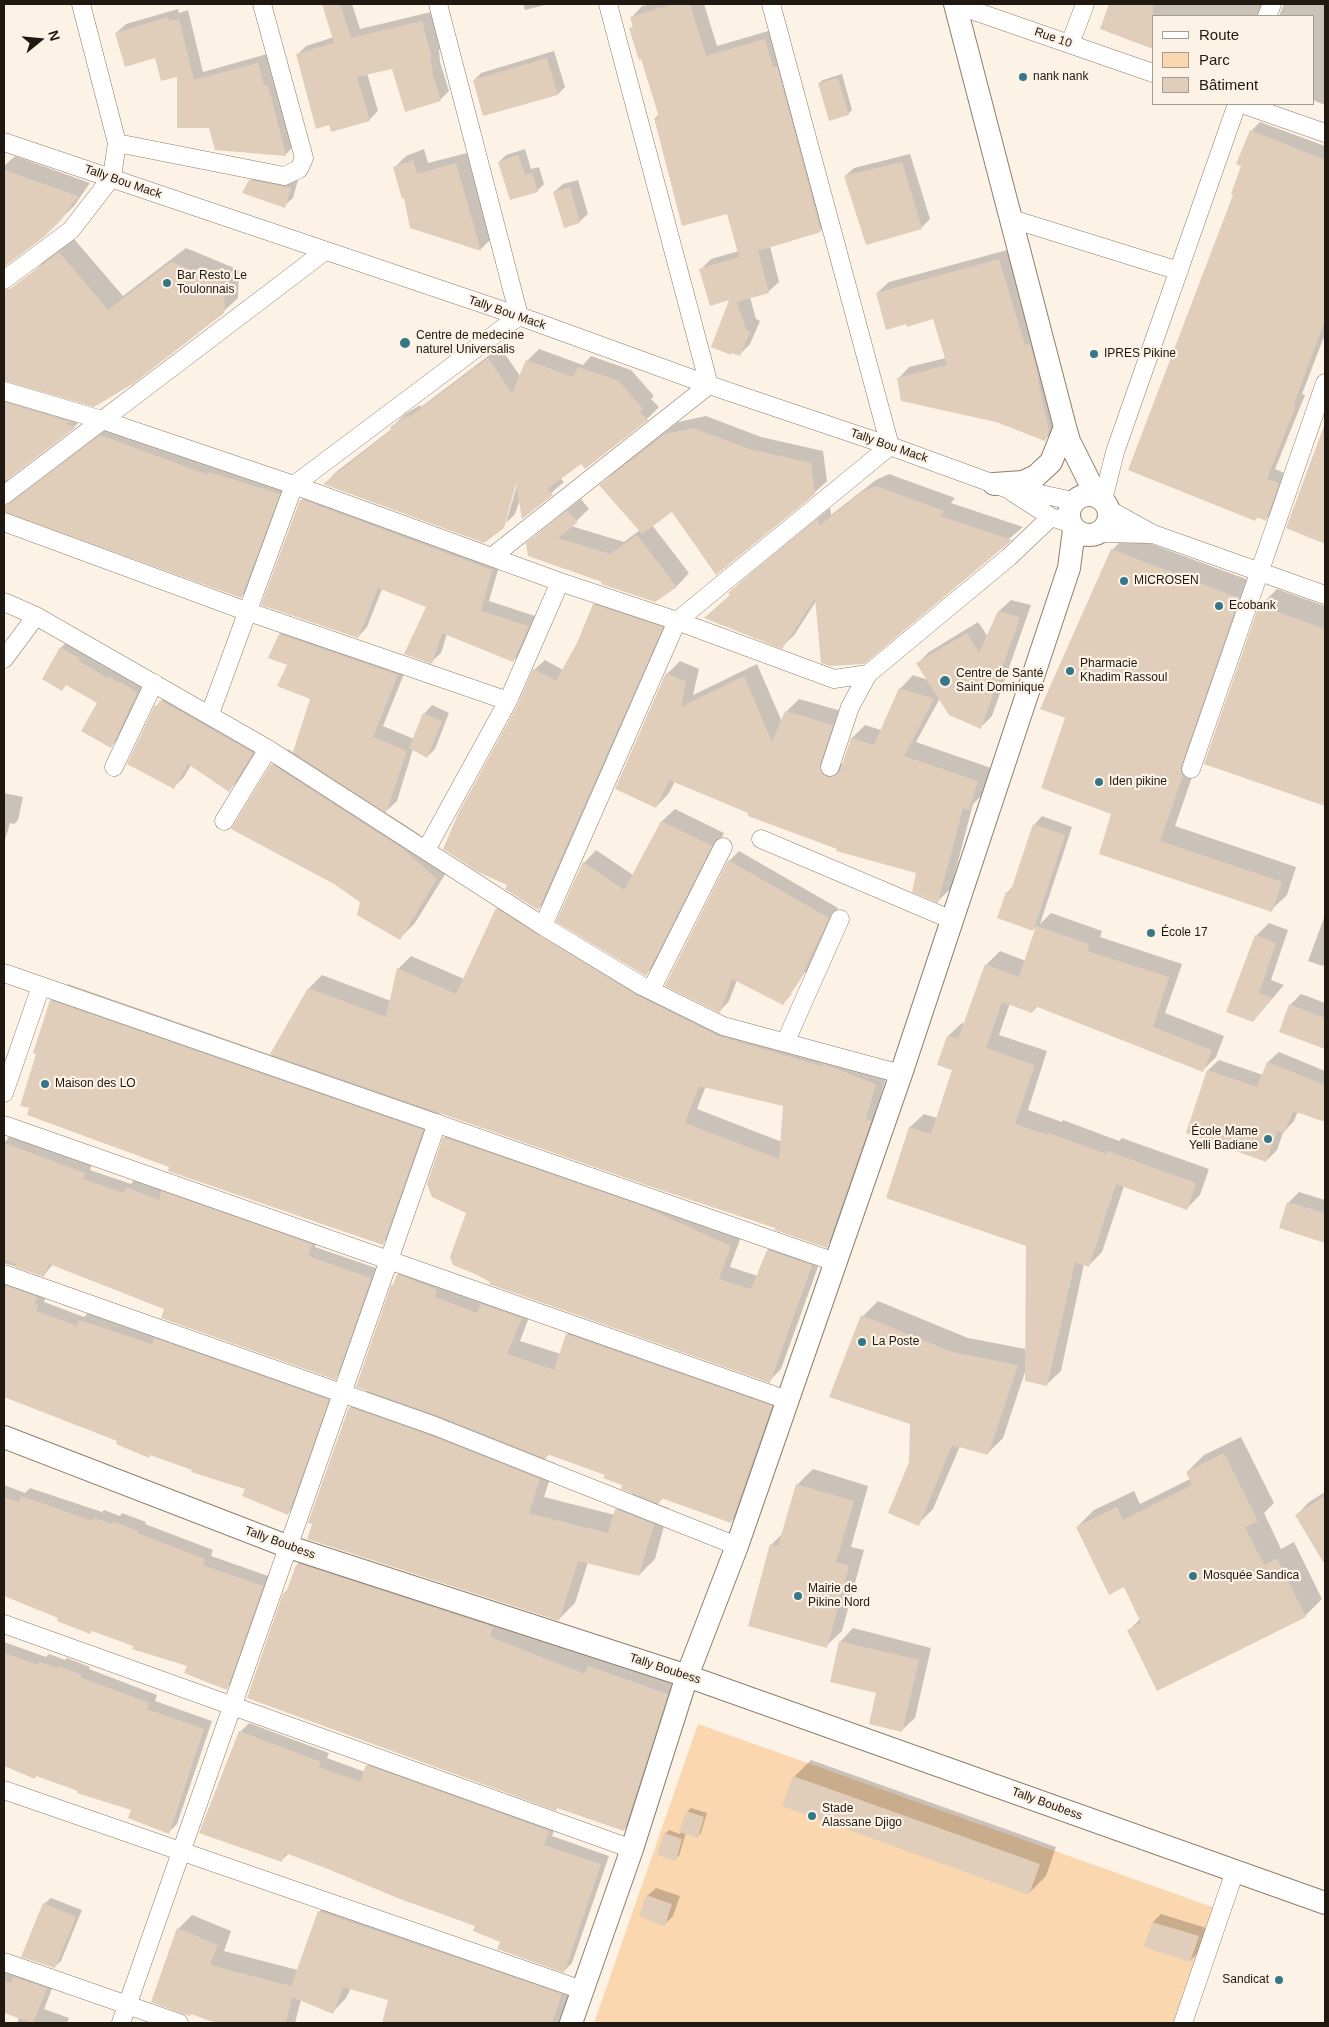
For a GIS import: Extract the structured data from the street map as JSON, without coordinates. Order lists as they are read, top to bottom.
{
  "streets": {
    "street": ["Rue 10", "Tally Bou Mack", "Tally Boubess"]
  },
  "places": [
    "nank nank",
    "Bar Resto Le Toulonnais",
    "Centre de medecine naturel Universalis",
    "IPRES Pikine",
    "MICROSEN",
    "Ecobank",
    "Pharmacie Khadim Rassoul",
    "Centre de Santé Saint Dominique",
    "Iden pikine",
    "École 17",
    "Maison des LO",
    "École Mame Yelli Badiane",
    "La Poste",
    "Mosquée Sandica",
    "Mairie de Pikine Nord",
    "Stade Alassane Djigo",
    "Sandicat"
  ],
  "legend": ["Route", "Parc", "Bâtiment"],
  "north": "right"
}
